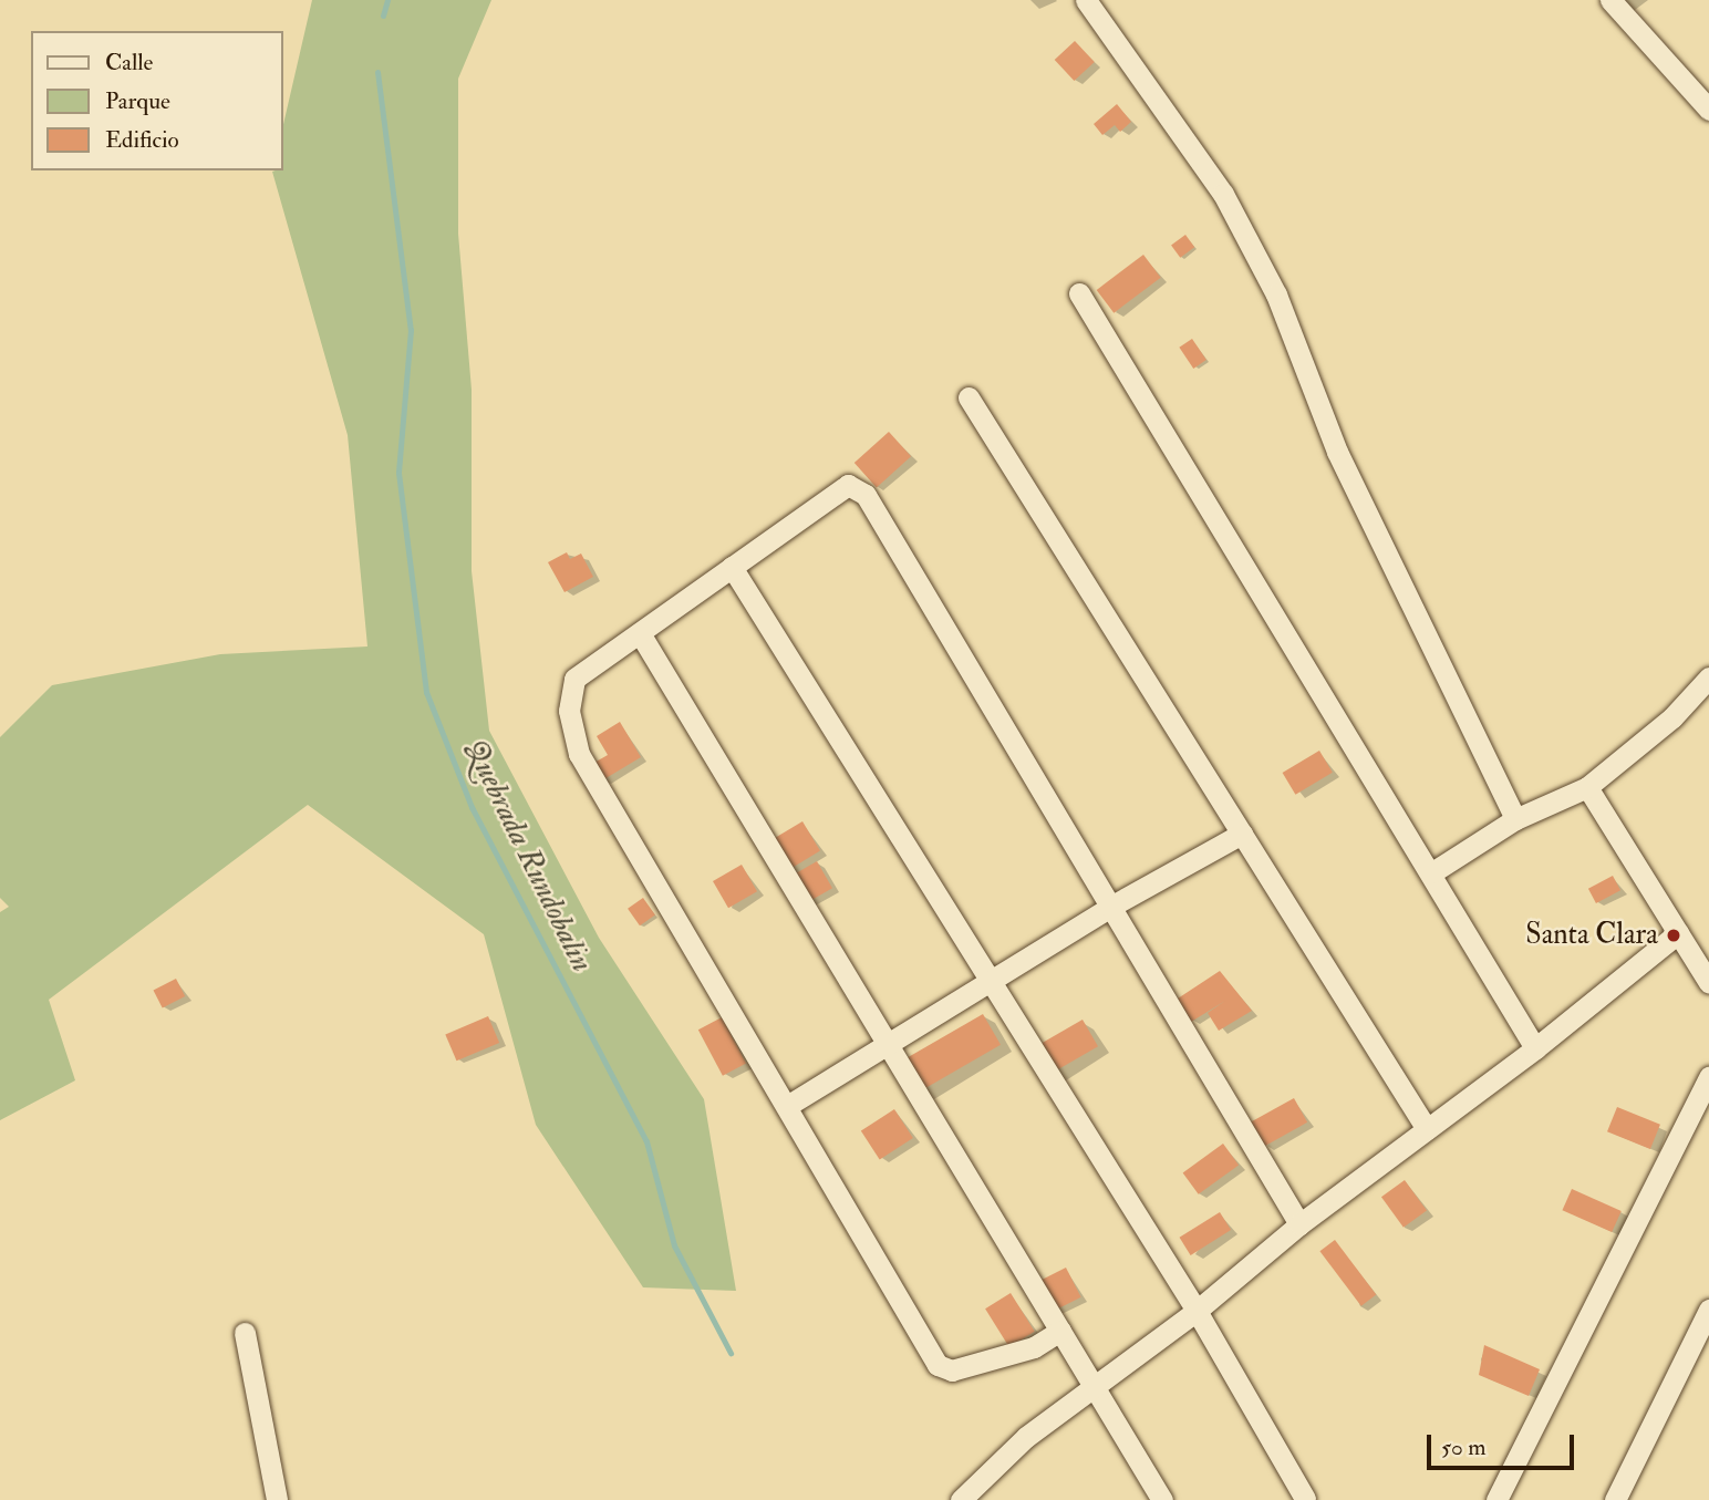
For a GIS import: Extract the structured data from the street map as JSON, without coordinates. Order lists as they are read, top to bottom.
{
  "water": ["Quebrada Rundobalin"],
  "places": ["Santa Clara"],
  "legend": ["Calle", "Parque", "Edificio"],
  "scale_bar": "50 m"
}
